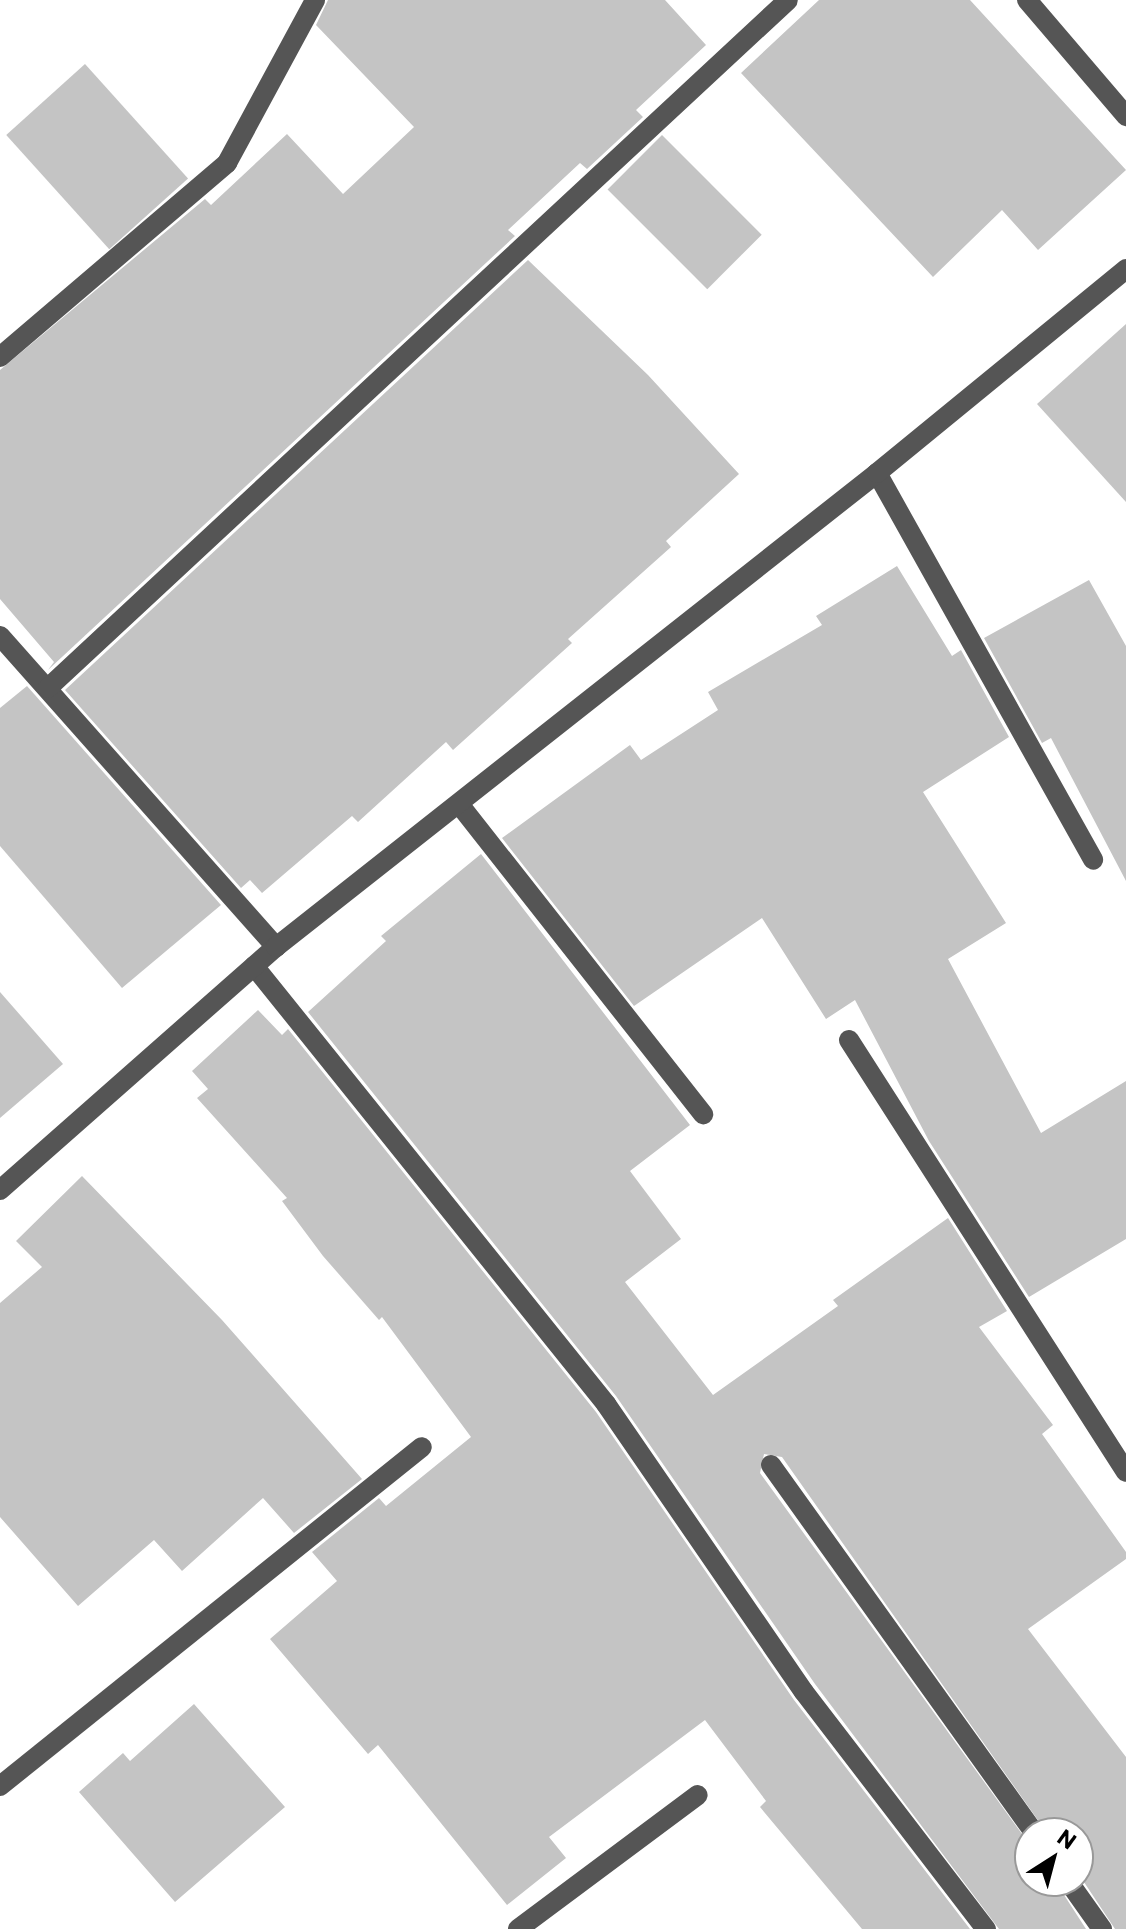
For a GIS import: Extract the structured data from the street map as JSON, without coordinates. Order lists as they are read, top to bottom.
{
  "north": "top right"
}
